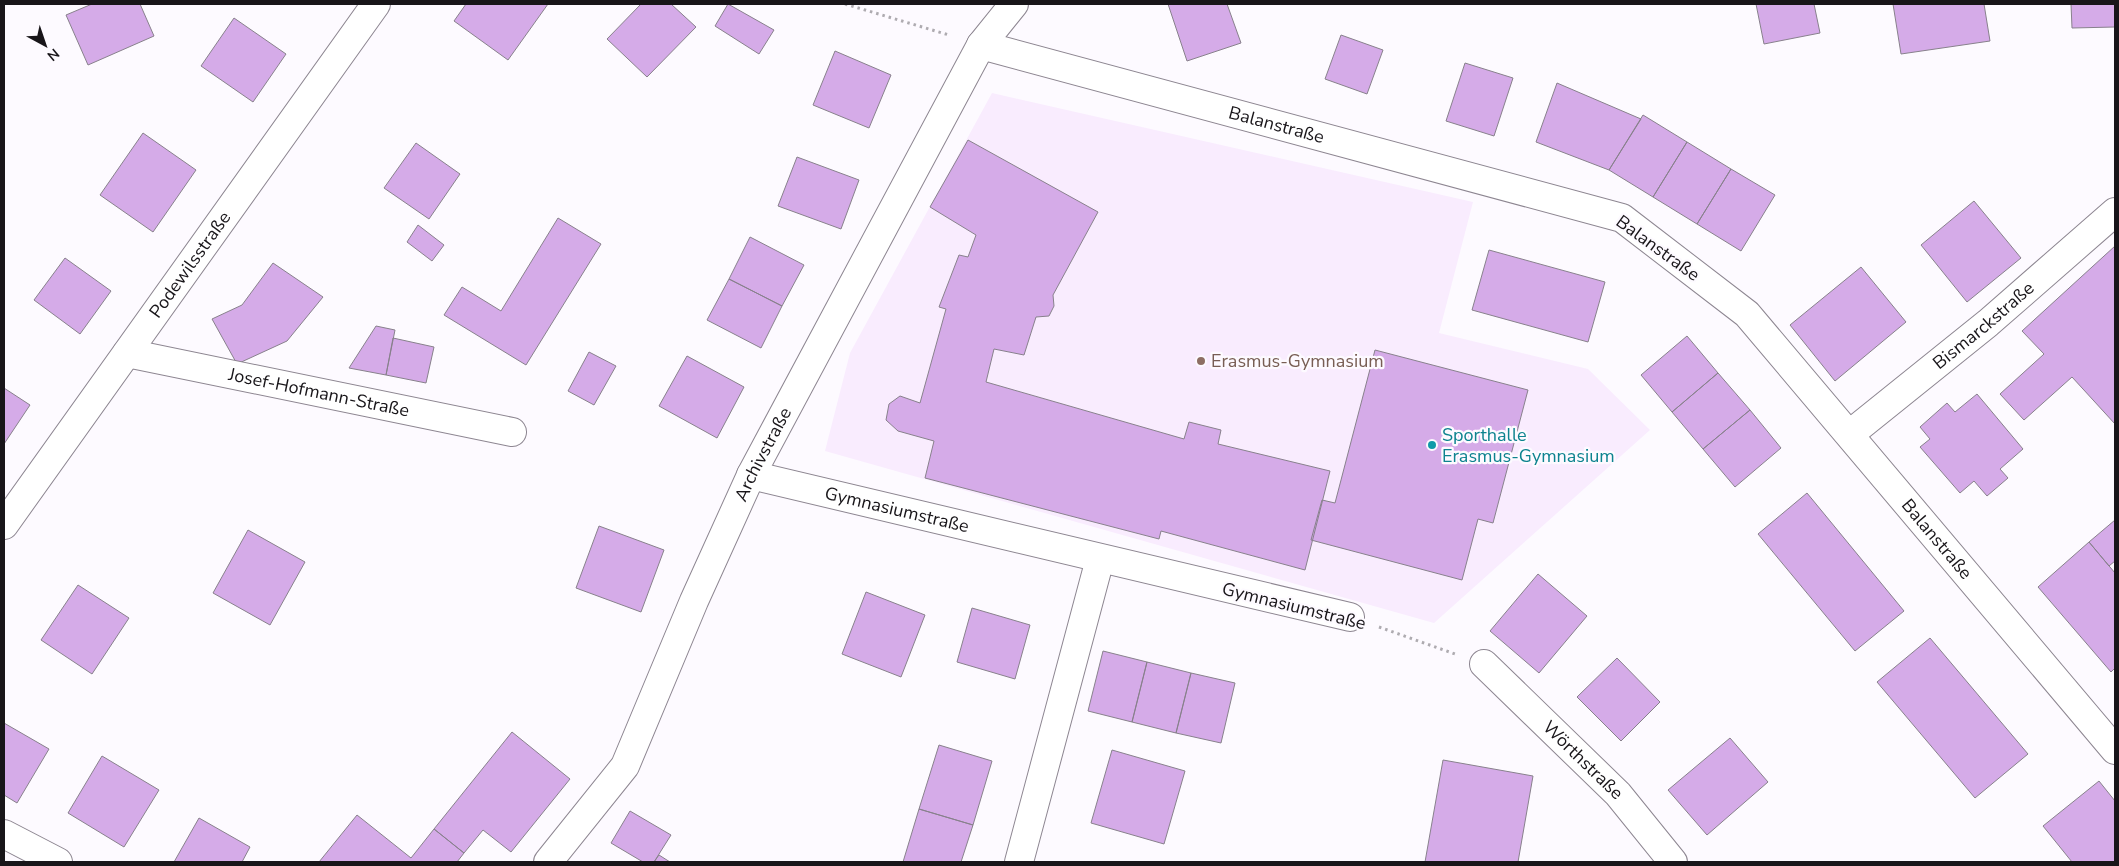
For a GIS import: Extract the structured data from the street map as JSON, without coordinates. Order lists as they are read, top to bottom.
{
  "streets": {
    "street": [
      "Balanstraße",
      "Podewilsstraße",
      "Bismarckstraße",
      "Josef-Hofmann-Straße",
      "Archivstraße",
      "Gymnasiumstraße",
      "Wörthstraße"
    ]
  },
  "crossings": [
    ["Balanstraße", "Bismarckstraße"],
    ["Balanstraße", "Archivstraße"],
    ["Podewilsstraße", "Josef-Hofmann-Straße"],
    ["Archivstraße", "Gymnasiumstraße"],
    ["Gymnasiumstraße", "Wörthstraße"]
  ],
  "places": ["Erasmus-Gymnasium", "Sporthalle Erasmus-Gymnasium"],
  "north": "bottom right"
}
